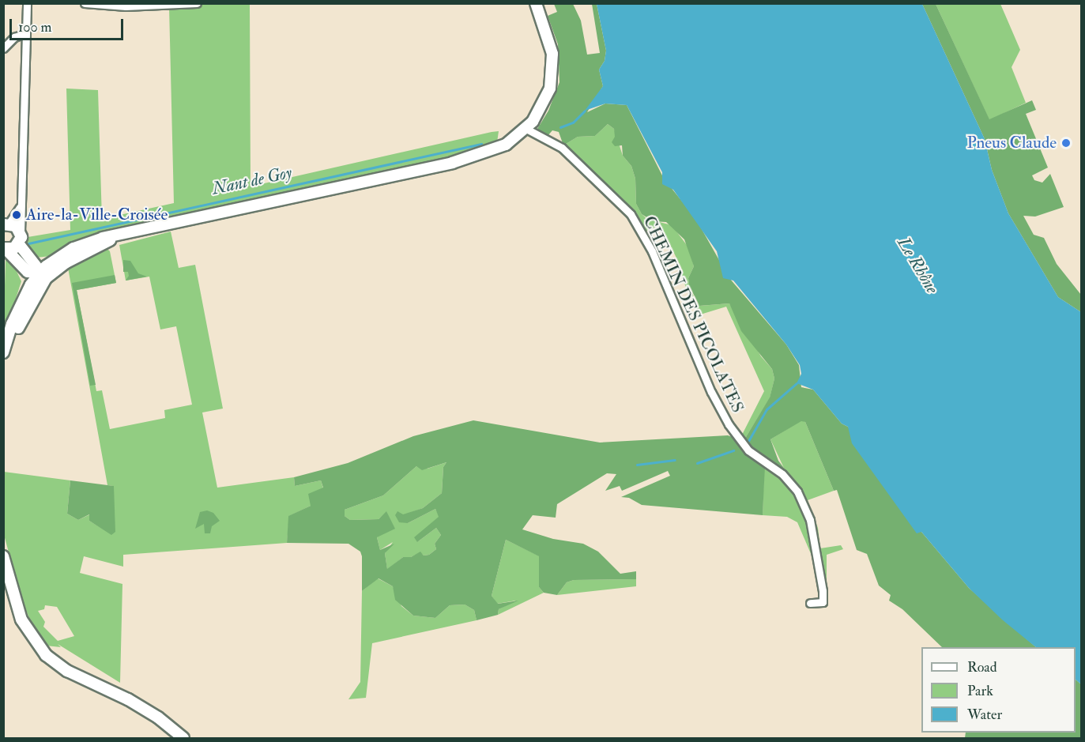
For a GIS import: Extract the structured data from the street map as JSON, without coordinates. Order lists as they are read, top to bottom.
{
  "streets": {
    "street": ["CHEMIN DES PICOLATES"]
  },
  "water": ["Nant de Goy", "Le Rhône"],
  "places": ["Pneus Claude", "Aire-la-Ville-Croisée"],
  "legend": ["Road", "Park", "Water"],
  "scale_bar": "100 m"
}
